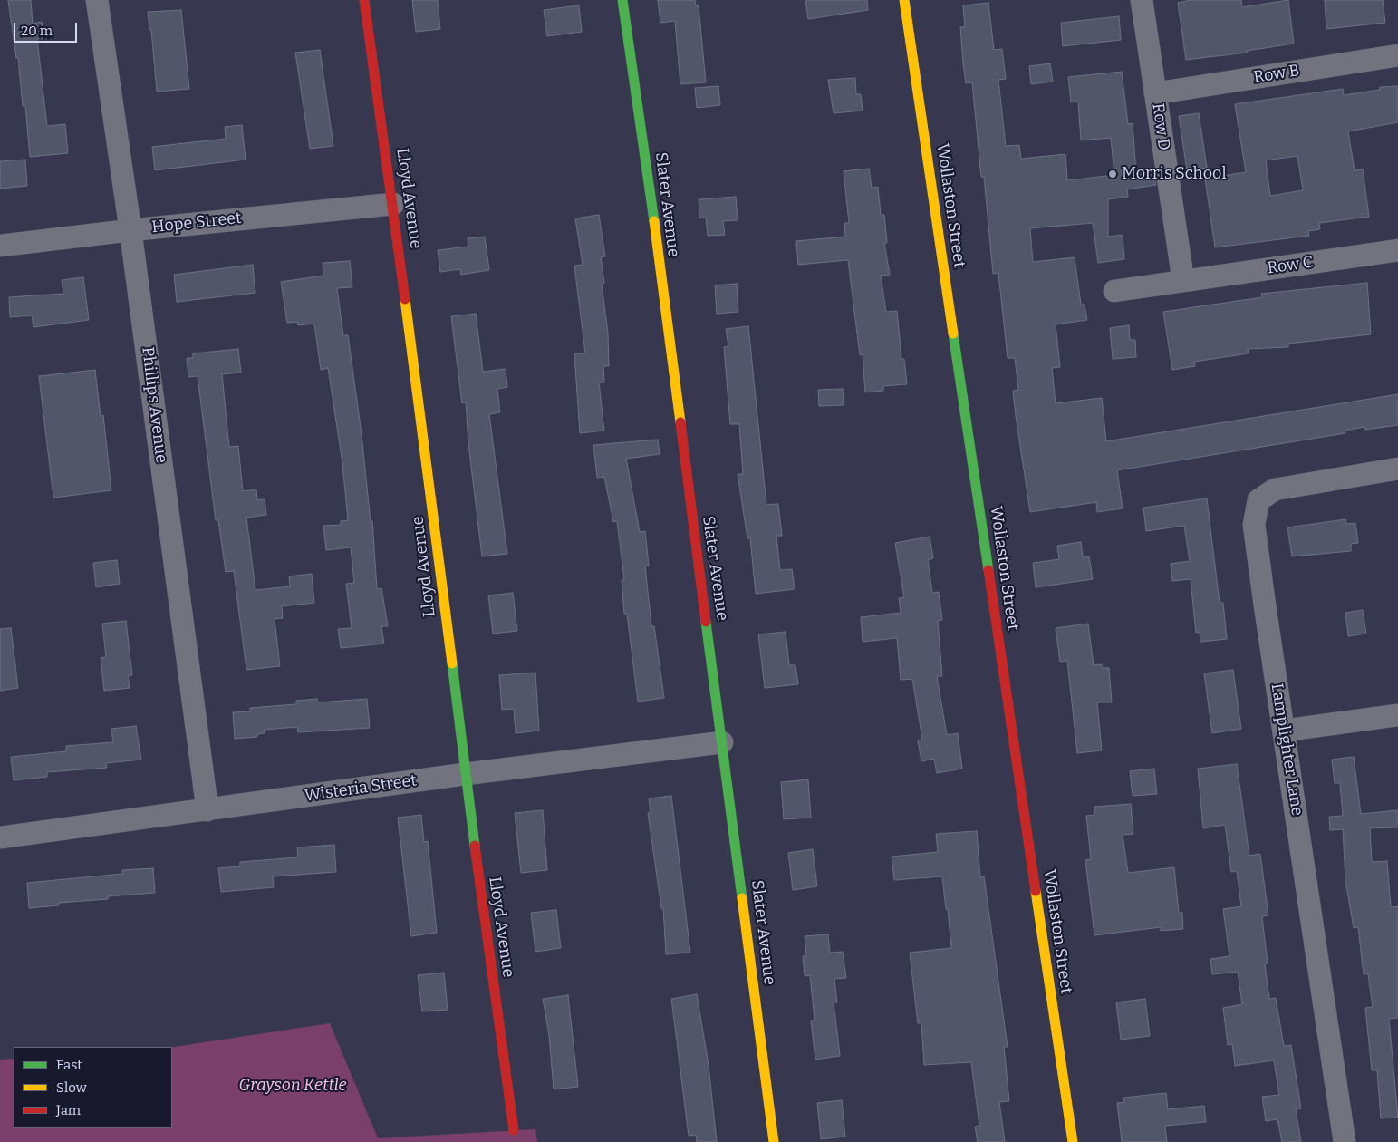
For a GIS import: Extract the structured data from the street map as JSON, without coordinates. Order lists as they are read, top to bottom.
{
  "streets": {
    "street": [
      "Row B",
      "Row D",
      "Lloyd Avenue",
      "Slater Avenue",
      "Wollaston Street",
      "Hope Street",
      "Row C",
      "Phillips Avenue",
      "Lamplighter Lane",
      "Wisteria Street"
    ]
  },
  "crossings": [
    ["Row B", "Row D"],
    ["Row D", "Row C"],
    ["Lloyd Avenue", "Hope Street"],
    ["Lloyd Avenue", "Wisteria Street"],
    ["Slater Avenue", "Wisteria Street"],
    ["Hope Street", "Phillips Avenue"],
    ["Phillips Avenue", "Wisteria Street"]
  ],
  "parks": ["Grayson Kettle"],
  "places": ["Morris School"],
  "legend": ["Fast", "Slow", "Jam"],
  "scale_bar": "20 m"
}
